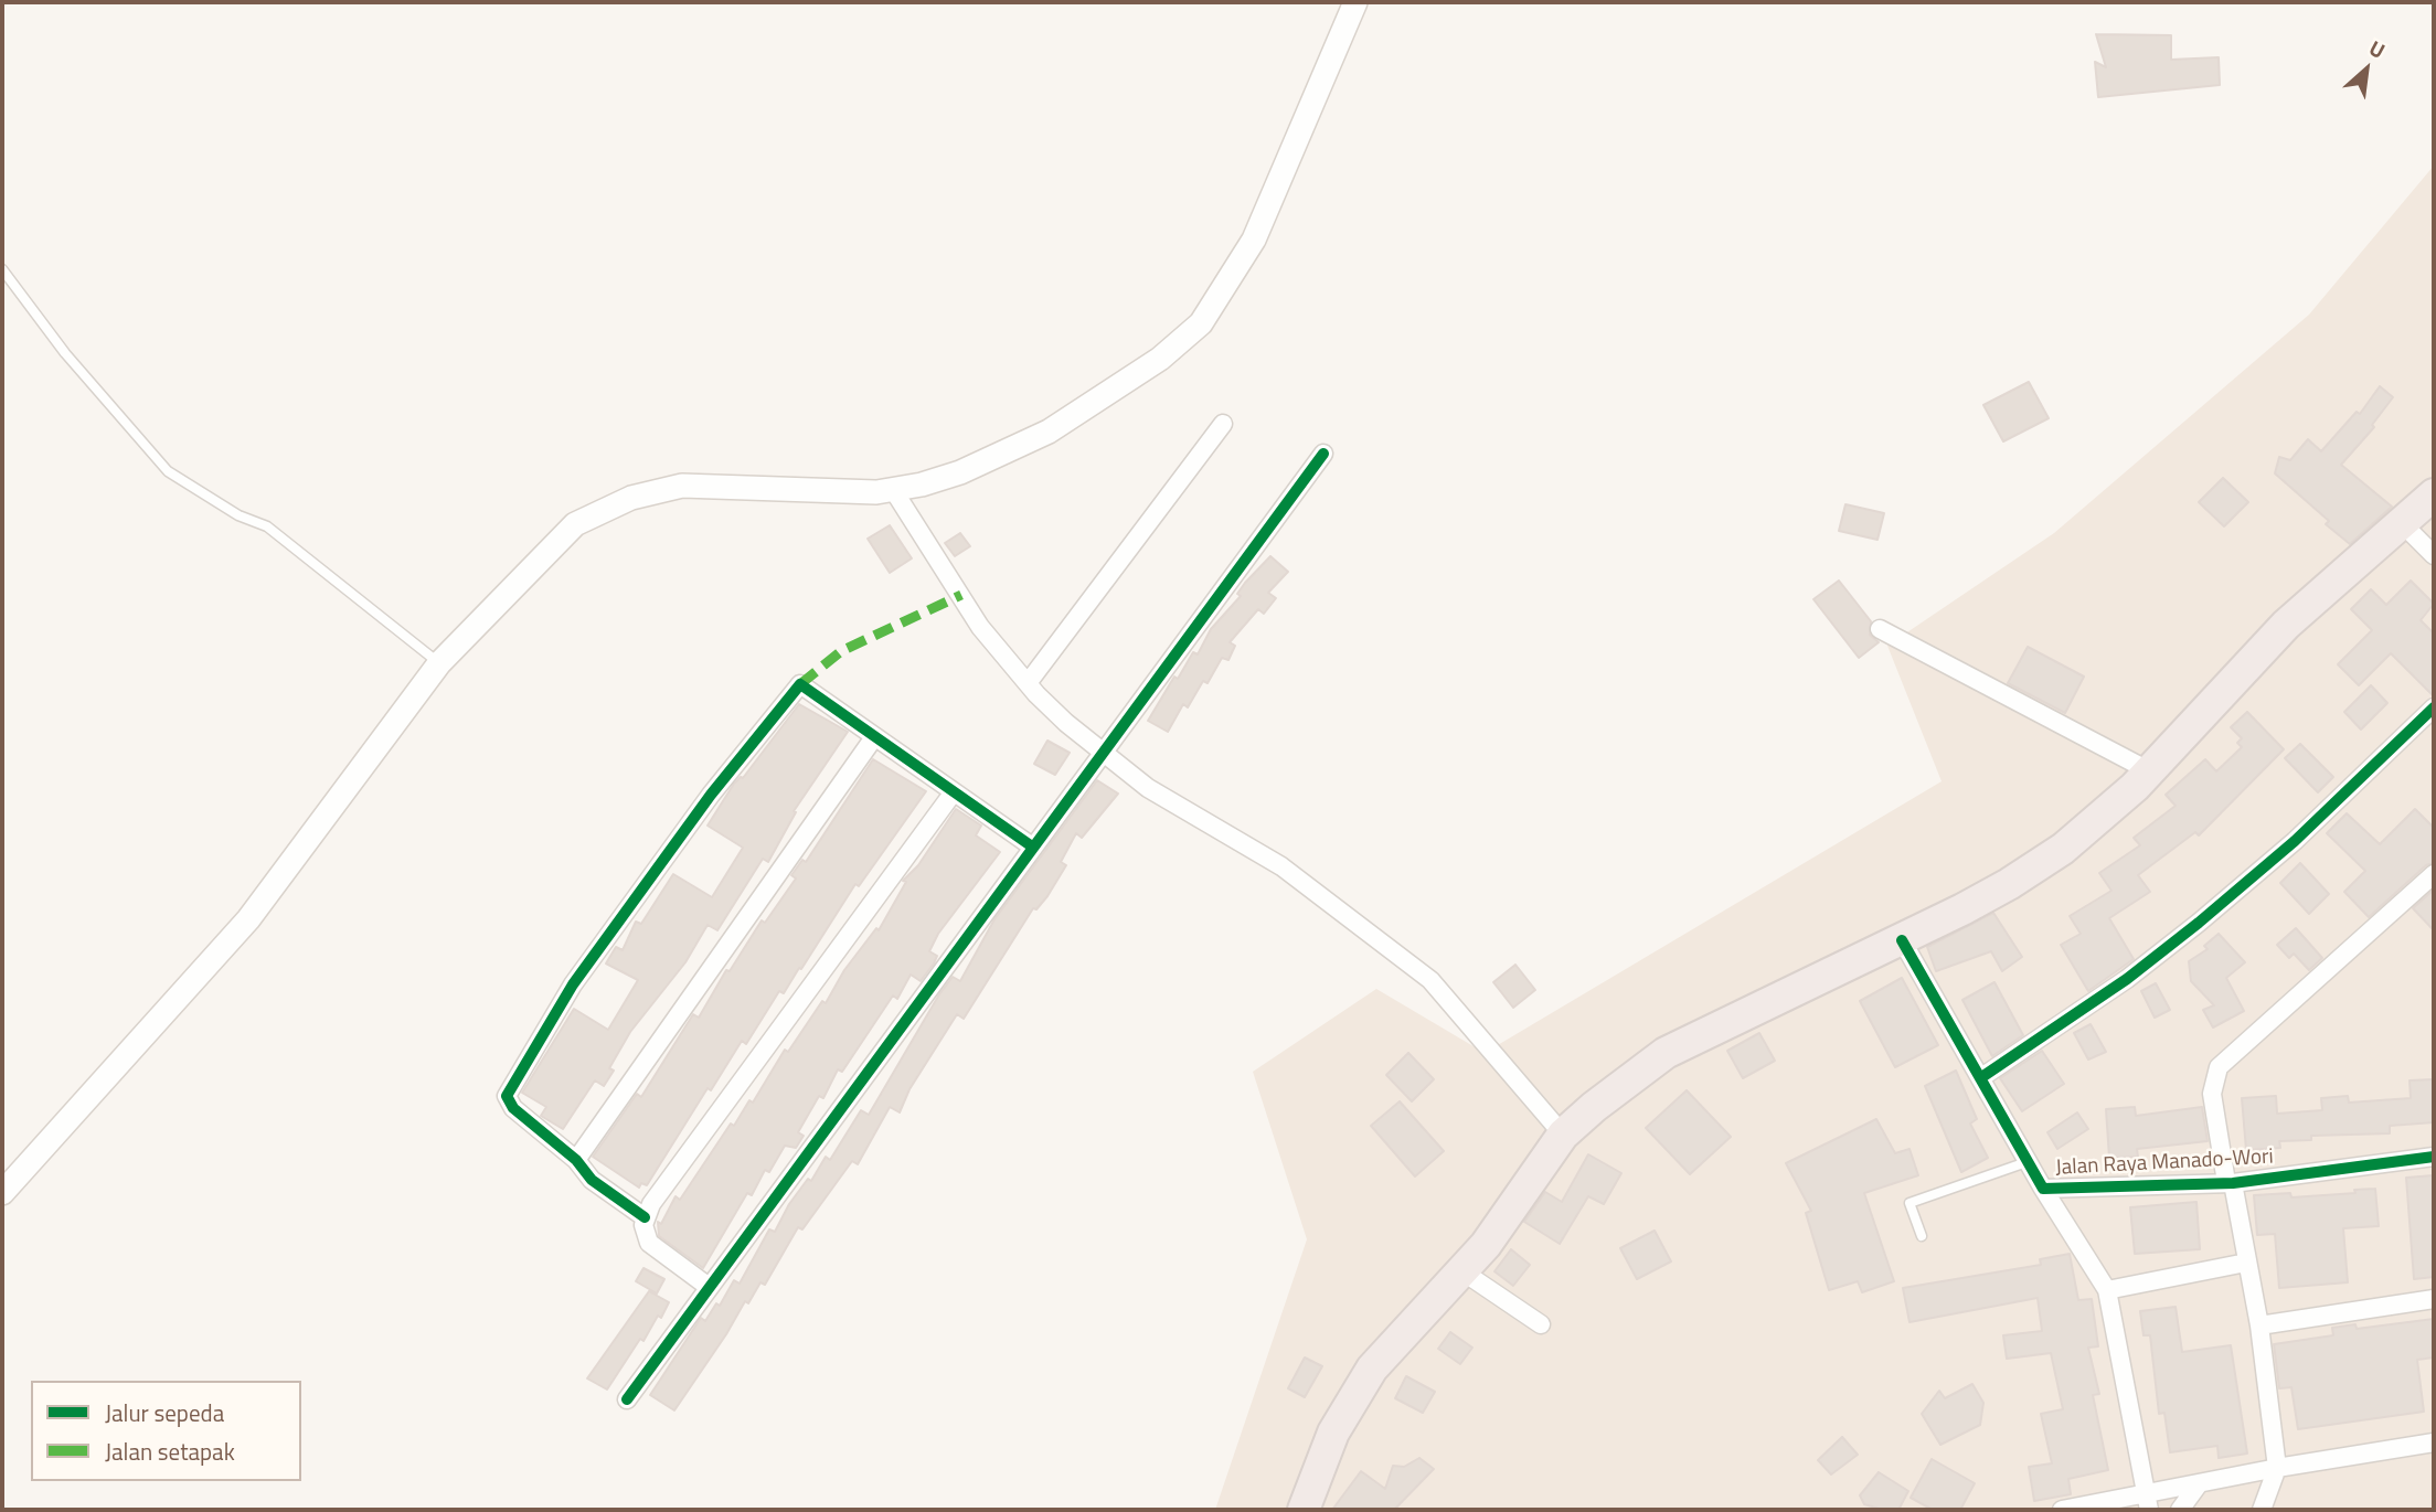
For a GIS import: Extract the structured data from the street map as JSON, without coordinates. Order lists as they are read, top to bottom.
{
  "streets": {
    "street": ["Jalan Raya Manado-Wori"]
  },
  "legend": ["Jalur sepeda", "Jalan setapak"],
  "north": "top right"
}
